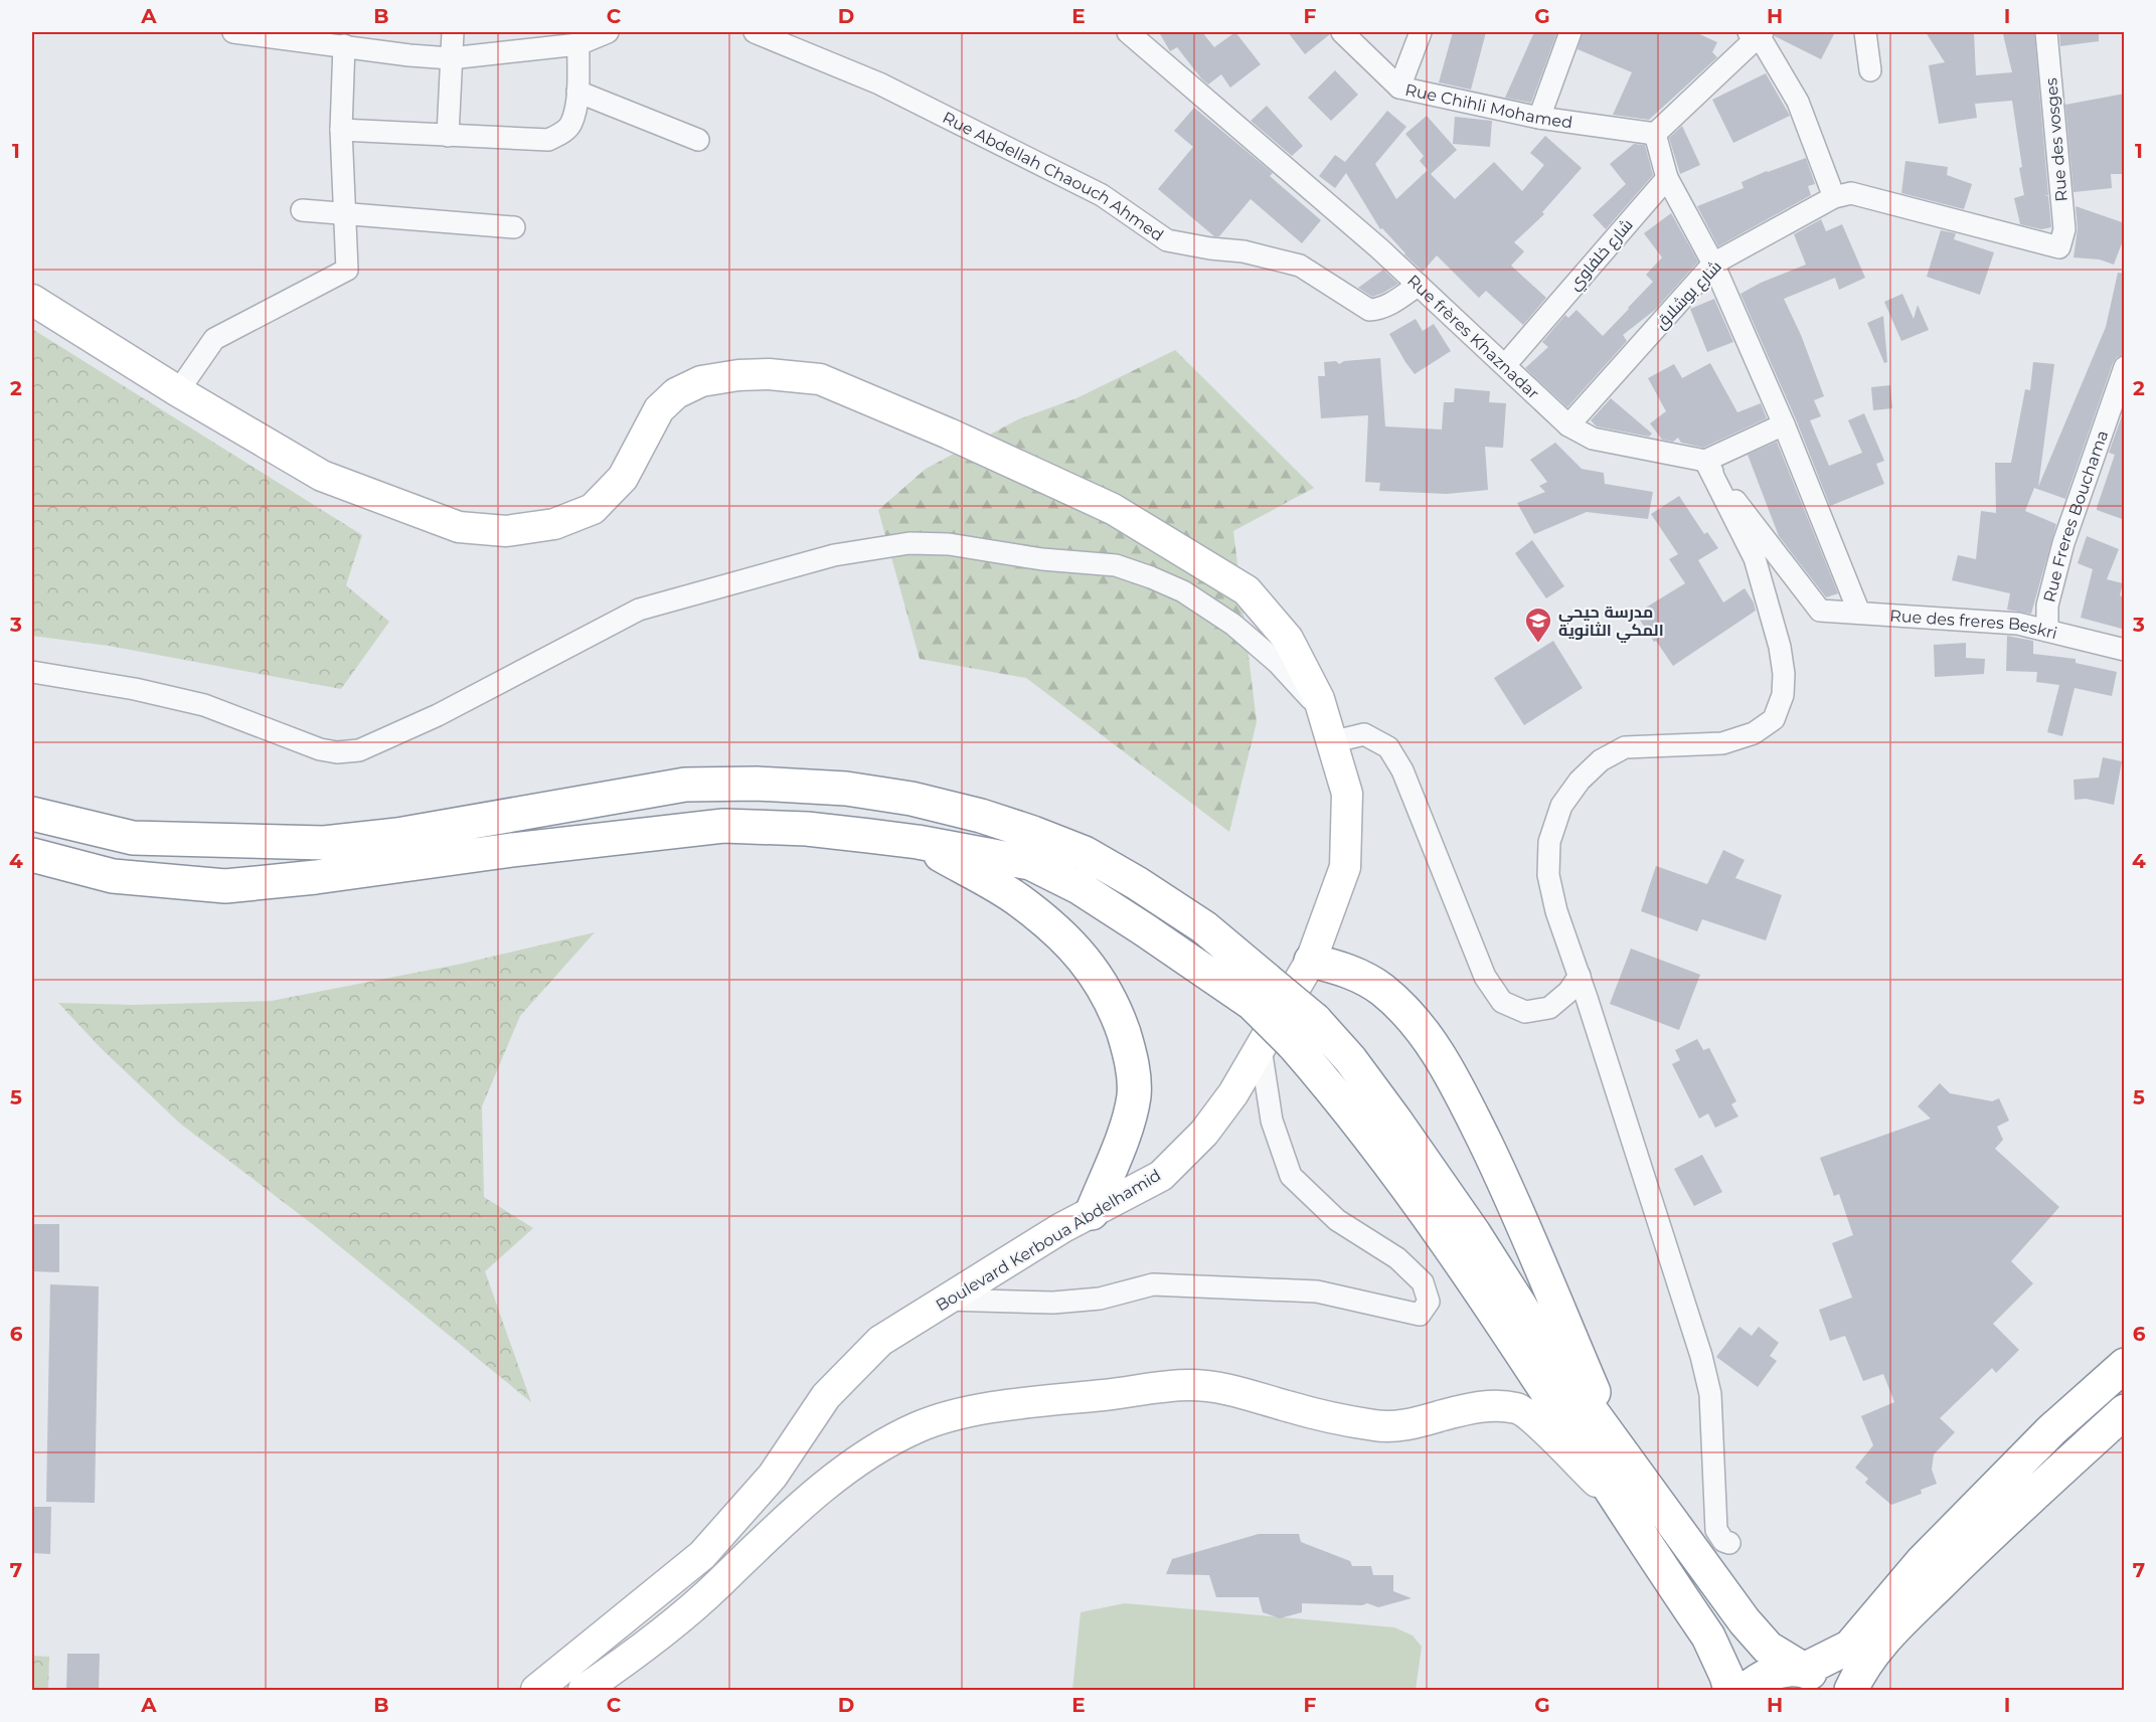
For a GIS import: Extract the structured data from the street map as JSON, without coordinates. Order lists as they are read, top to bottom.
{
  "streets": {
    "main road": ["Boulevard Kerboua Abdelhamid"],
    "street": [
      "Rue Chihli Mohamed",
      "Rue des vosges",
      "Rue Abdellah Chaouch Ahmed",
      "شارع خلفاوي",
      "شارع بوشلاق",
      "Rue frères Khaznadar",
      "Rue Freres Bouchama",
      "Rue des freres Beskri"
    ]
  },
  "crossings": [
    ["Rue des vosges", "شارع بوشلاق"],
    ["Rue Abdellah Chaouch Ahmed", "Rue frères Khaznadar"],
    ["شارع خلفاوي", "Rue frères Khaznadar"],
    ["شارع بوشلاق", "Rue frères Khaznadar"],
    ["Rue frères Khaznadar", "Rue des freres Beskri"],
    ["Rue Freres Bouchama", "Rue des freres Beskri"]
  ],
  "places": {
    "school or university": ["مدرسة حيحي المكي الثانوية"]
  },
  "grid": {
    "columns": [
      "A",
      "B",
      "C",
      "D",
      "E",
      "F",
      "G",
      "H",
      "I"
    ],
    "rows": [
      "1",
      "2",
      "3",
      "4",
      "5",
      "6",
      "7"
    ]
  }
}
